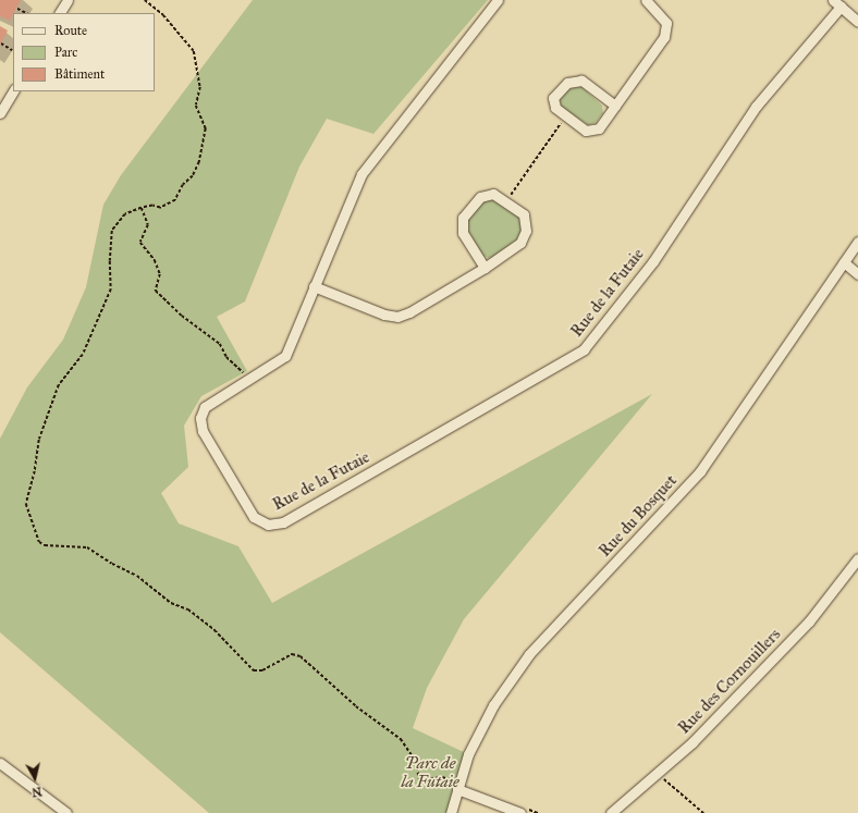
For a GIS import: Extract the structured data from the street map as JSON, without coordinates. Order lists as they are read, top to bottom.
{
  "streets": {
    "street": ["Rue de la Futaie", "Rue du Bosquet", "Rue des Cornouillers"]
  },
  "parks": ["Parc de la Futaie"],
  "legend": ["Route", "Parc", "Bâtiment"],
  "north": "bottom"
}
